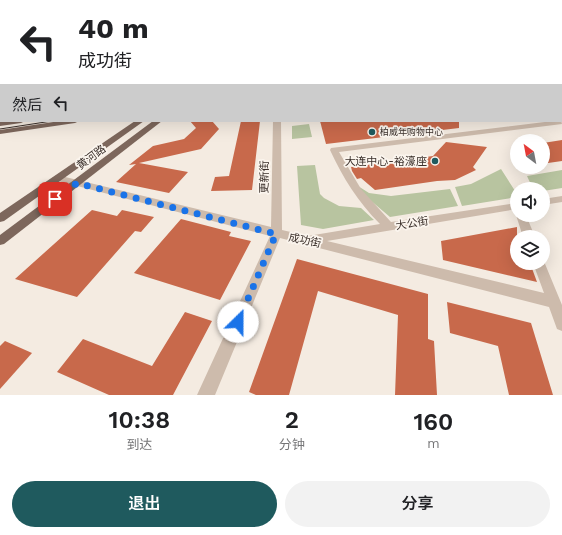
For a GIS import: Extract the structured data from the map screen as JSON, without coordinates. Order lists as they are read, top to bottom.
{
  "streets": {
    "main road": ["黄河路"],
    "street": ["更新街", "大公街", "成功街"]
  },
  "crossings": [
    ["黄河路", "成功街"],
    ["更新街", "成功街"],
    ["大公街", "成功街"]
  ],
  "places": ["柏威年购物中心", "大连中心-裕濠座"],
  "north": "top left",
  "page": {
    "turn": ["40 m", "成功街"],
    "then": "然后",
    "eta": [
      "10:38",
      "到达",
      "2",
      "分钟",
      "160",
      "m"
    ],
    "buttons": ["退出", "分享"]
  }
}
